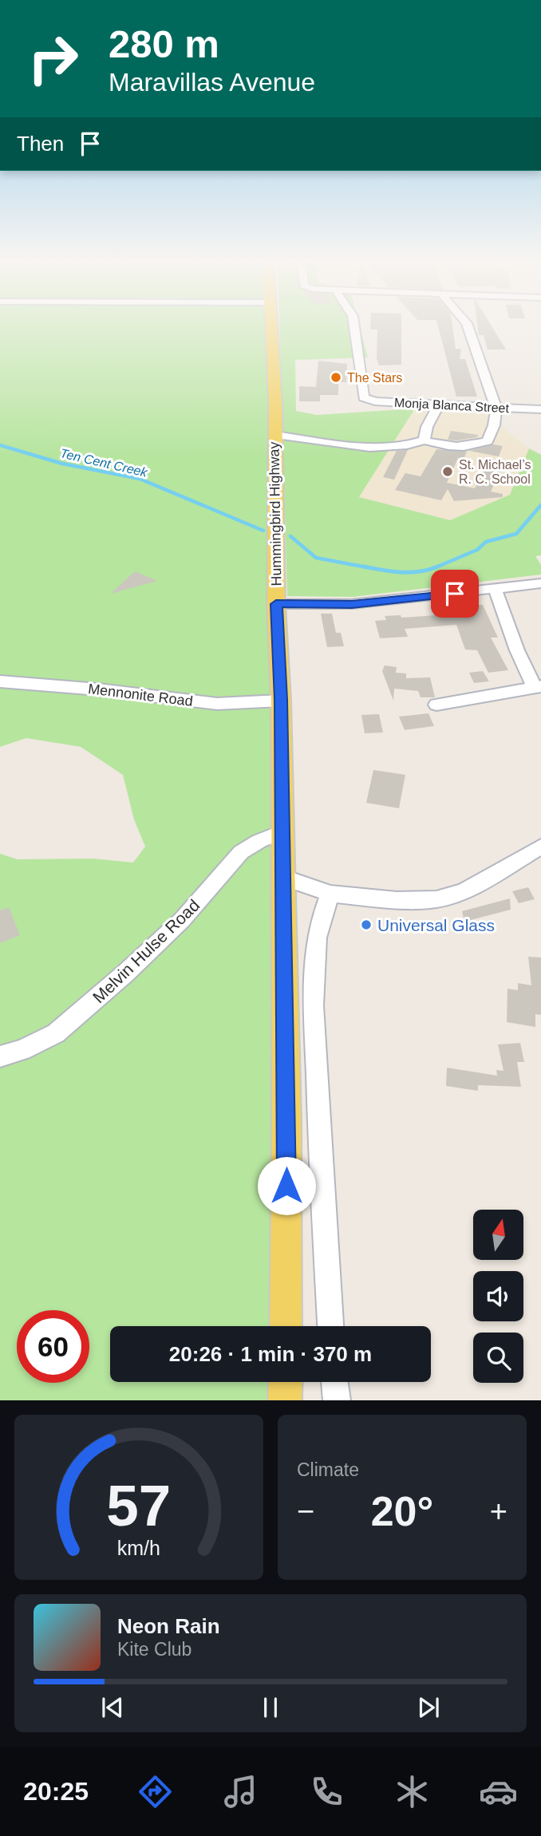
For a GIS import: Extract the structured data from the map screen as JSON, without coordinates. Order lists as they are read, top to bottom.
{
  "streets": {
    "main road": ["Hummingbird Highway"],
    "street": ["Monja Blanca Street", "Mennonite Road", "Melvin Hulse Road"]
  },
  "crossings": [
    ["Hummingbird Highway", "Mennonite Road"],
    ["Hummingbird Highway", "Melvin Hulse Road"]
  ],
  "water": ["Ten Cent Creek"],
  "places": ["The Stars", "St. Michael’s R. C. School", "Universal Glass"],
  "north": "top",
  "page": {
    "turn": ["280 m", "Maravillas Avenue"],
    "then": "Then",
    "limit": "60",
    "trip": "20:26 · 1 min · 370 m",
    "tile": "Climate",
    "heat": ["−", "20°", "+"],
    "song": ["Neon Rain", "Kite Club"],
    "tabs": "20:25",
    "gauge": ["57", "km/h"]
  }
}
